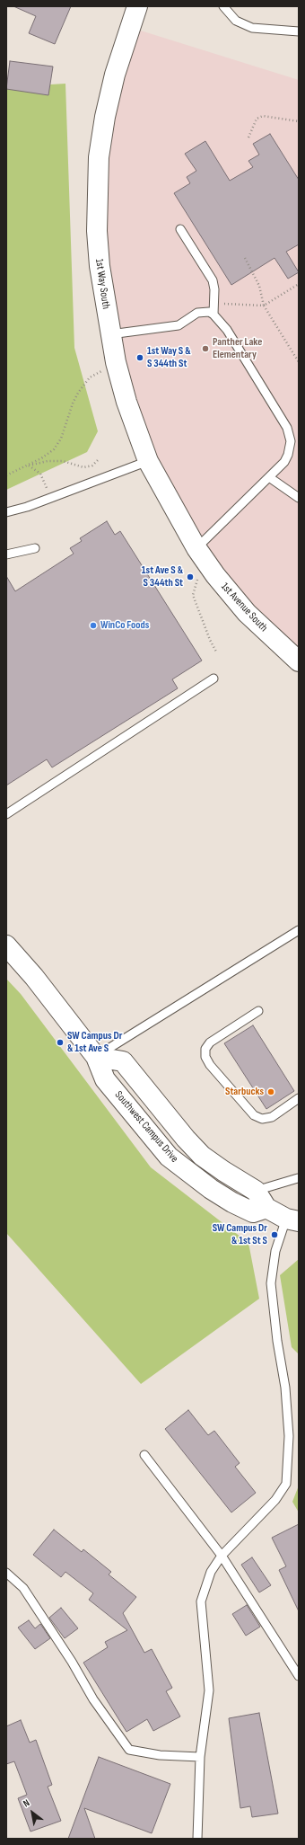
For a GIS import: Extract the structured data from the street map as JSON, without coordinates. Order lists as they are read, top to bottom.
{
  "streets": {
    "main road": ["1st Way South", "1st Avenue South", "Southwest Campus Drive"]
  },
  "crossings": [
    ["1st Way South", "1st Avenue South"]
  ],
  "places": [
    "Panther Lake Elementary",
    "1st Way S & S 344th St",
    "1st Ave S & S 344th St",
    "WinCo Foods",
    "SW Campus Dr & 1st Ave S",
    "Starbucks",
    "SW Campus Dr & 1st St S"
  ],
  "north": "top left"
}
